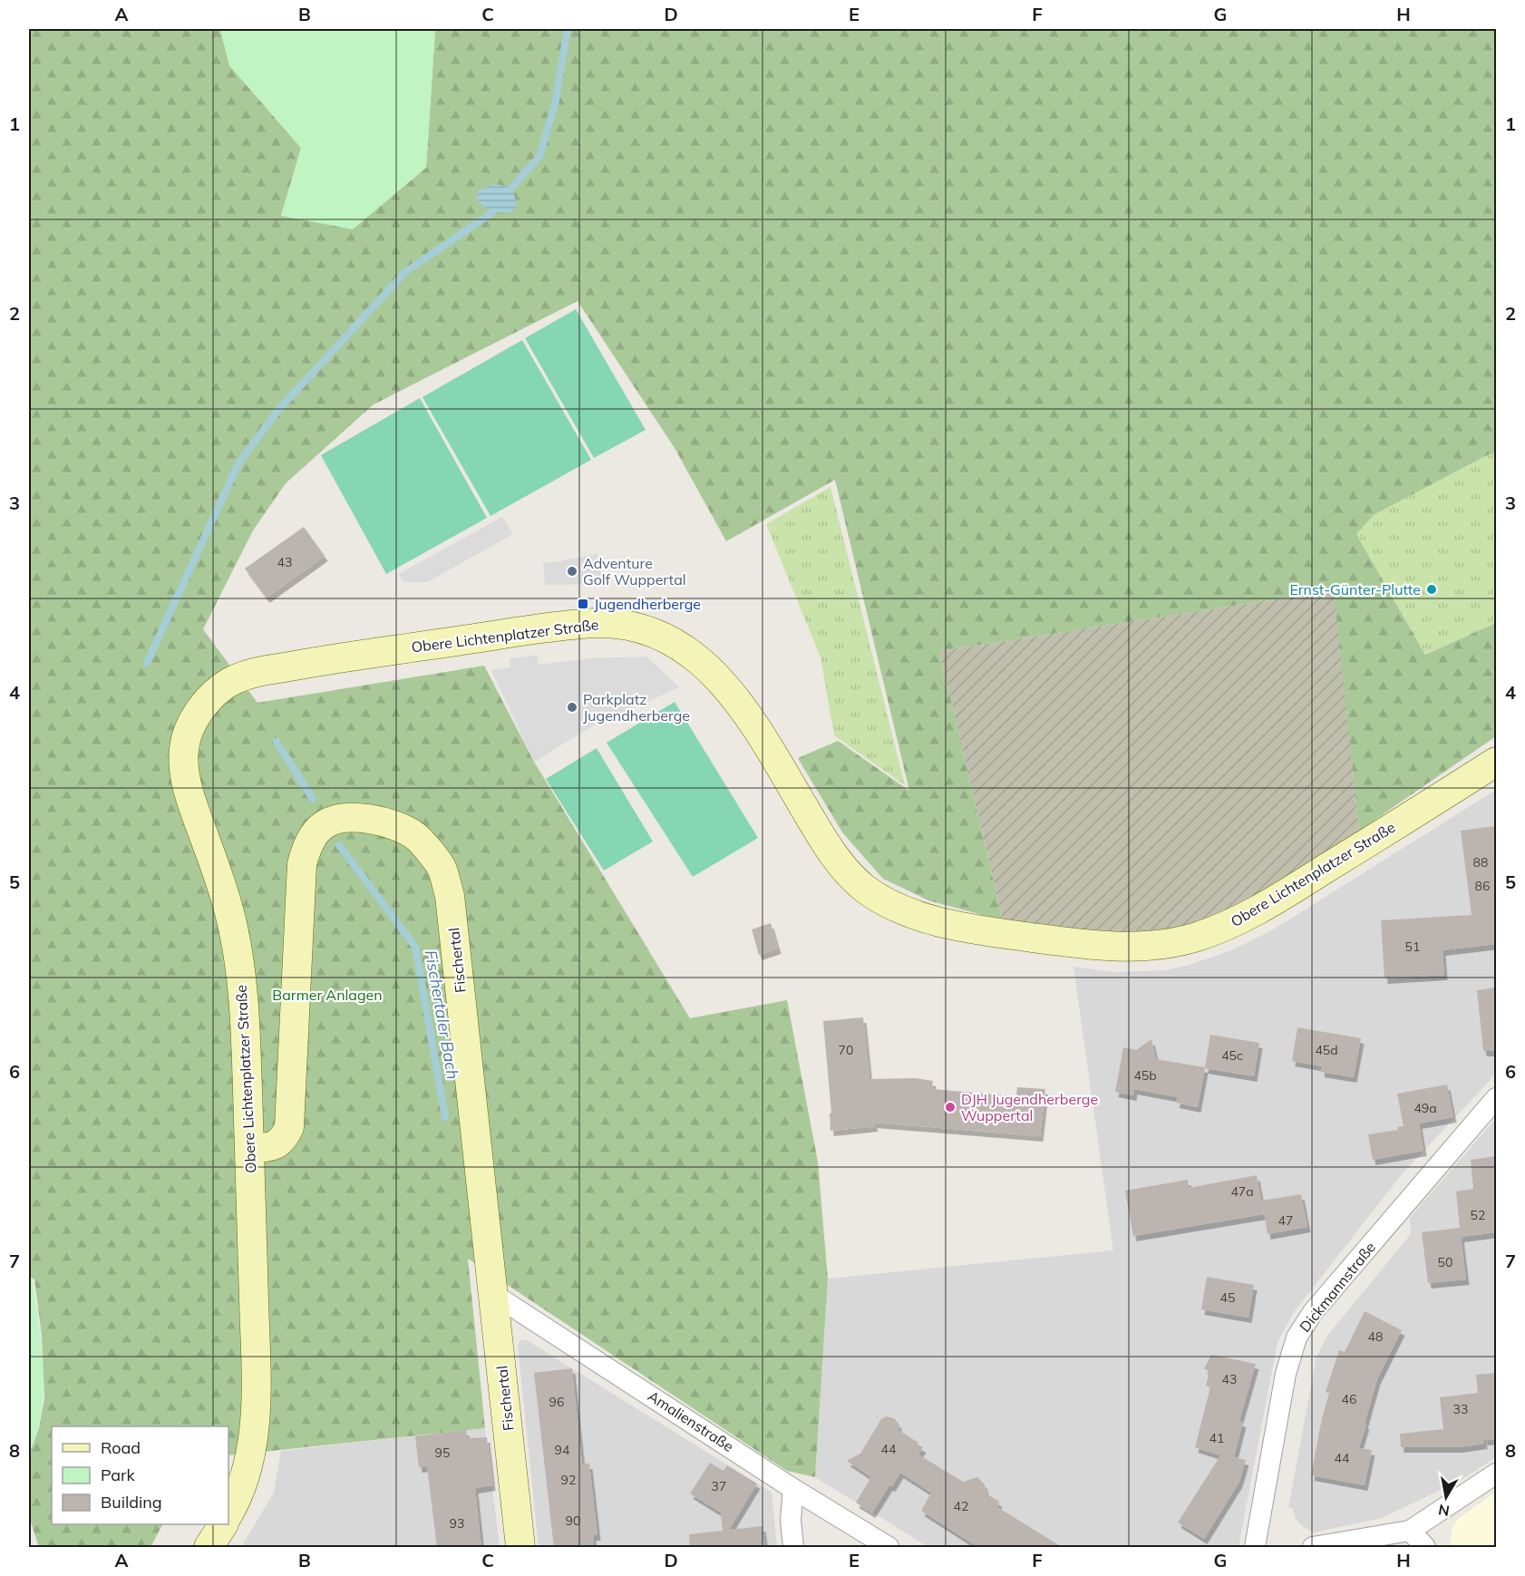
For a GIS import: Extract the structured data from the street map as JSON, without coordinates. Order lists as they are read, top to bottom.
{
  "streets": {
    "main road": ["Obere Lichtenplatzer Straße", "Fischertal"],
    "street": ["Dickmannstraße", "Amalienstraße"]
  },
  "crossings": [
    ["Obere Lichtenplatzer Straße", "Fischertal"],
    ["Fischertal", "Amalienstraße"]
  ],
  "water": ["Fischertaler Bach"],
  "parks": ["Barmer Anlagen"],
  "places": {
    "other": [
      "Adventure Golf Wuppertal",
      "Ernst-Günter-Plutte",
      "Parkplatz Jugendherberge",
      "DJH Jugendherberge Wuppertal"
    ],
    "transit": ["Jugendherberge"]
  },
  "house_numbers": [
    "43",
    "88",
    "86",
    "51",
    "70",
    "45d",
    "45c",
    "45b",
    "49a",
    "47a",
    "52",
    "47",
    "50",
    "45",
    "48",
    "43",
    "46",
    "96",
    "33",
    "41",
    "44",
    "94",
    "95",
    "44",
    "92",
    "37",
    "42",
    "90",
    "93"
  ],
  "legend": ["Road", "Park", "Building"],
  "north": "bottom",
  "grid": {
    "columns": [
      "A",
      "B",
      "C",
      "D",
      "E",
      "F",
      "G",
      "H"
    ],
    "rows": [
      "1",
      "2",
      "3",
      "4",
      "5",
      "6",
      "7",
      "8"
    ]
  }
}
